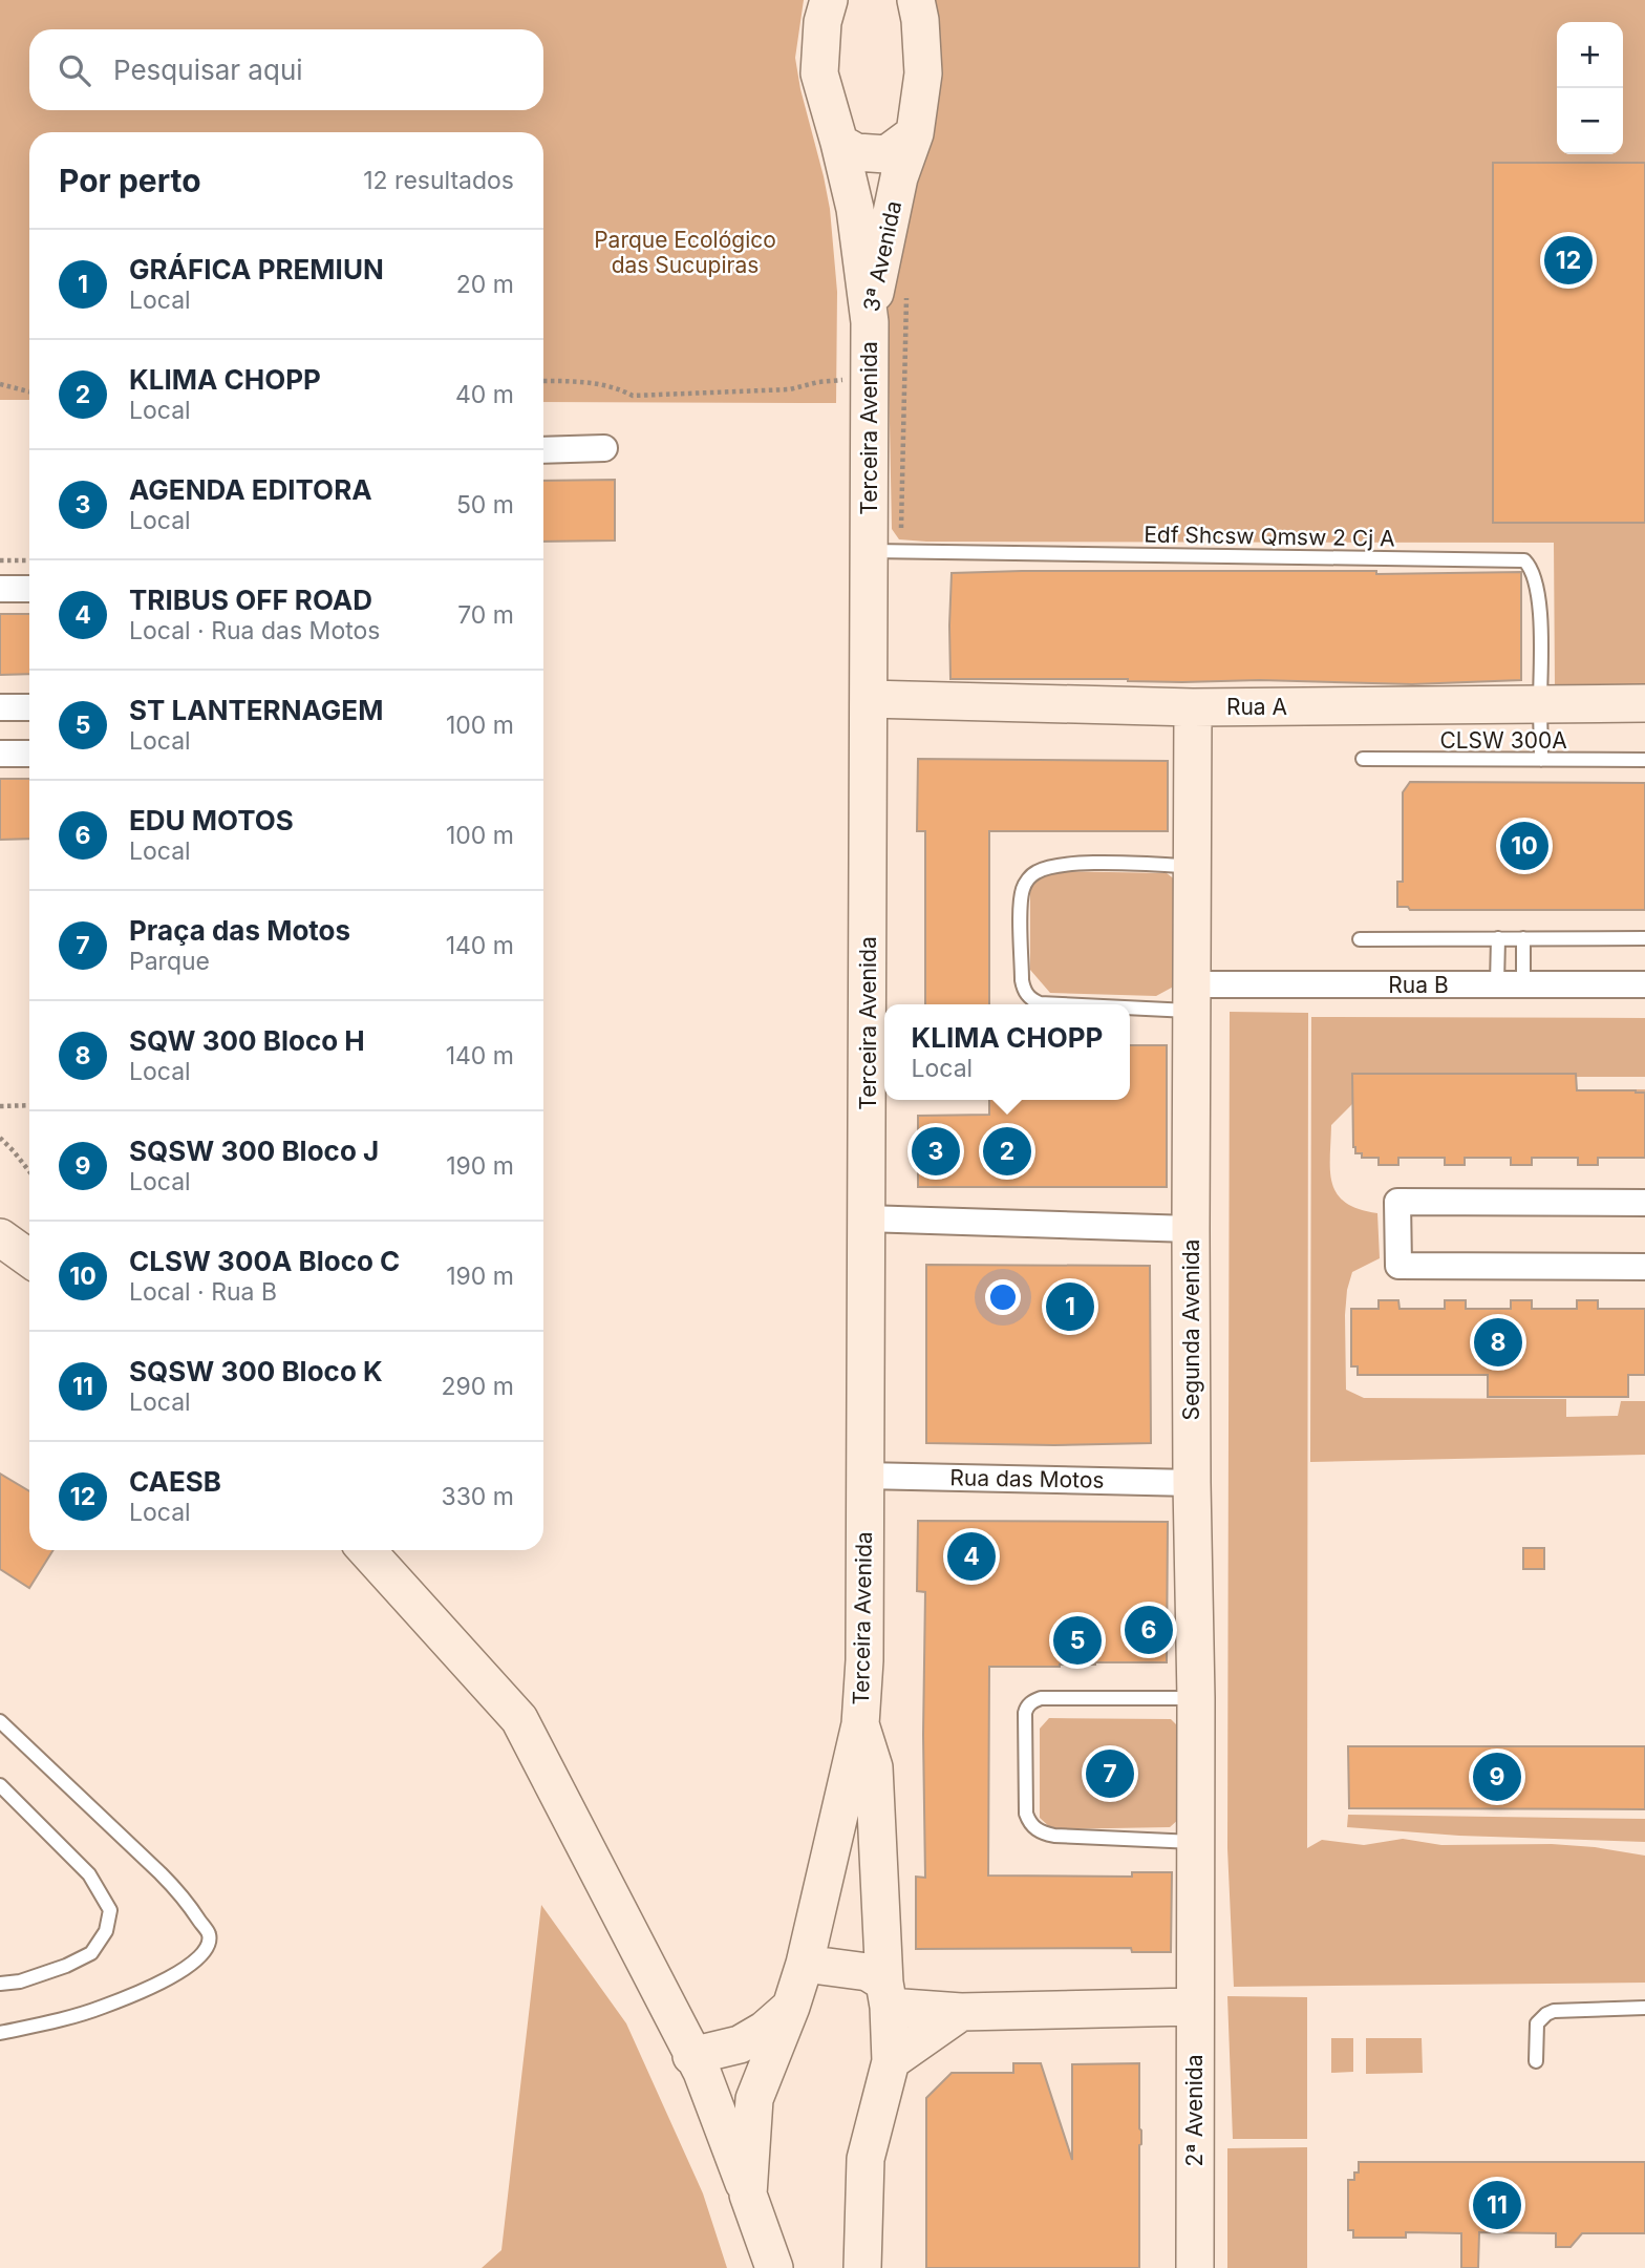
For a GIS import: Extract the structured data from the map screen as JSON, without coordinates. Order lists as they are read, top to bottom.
{
  "streets": {
    "street": [
      "3ª Avenida",
      "Terceira Avenida",
      "Rua A",
      "Rua B",
      "Segunda Avenida",
      "Rua das Motos",
      "2ª Avenida"
    ],
    "lane": ["Edf Shcsw Qmsw 2 Cj A", "CLSW 300A"]
  },
  "crossings": [
    ["3ª Avenida", "Terceira Avenida"],
    ["Terceira Avenida", "Edf Shcsw Qmsw 2 Cj A"],
    ["Terceira Avenida", "Rua A"],
    ["Terceira Avenida", "Rua das Motos"],
    ["Edf Shcsw Qmsw 2 Cj A", "Rua A"],
    ["Rua A", "Segunda Avenida"],
    ["Rua B", "Segunda Avenida"],
    ["Segunda Avenida", "Rua das Motos"],
    ["Segunda Avenida", "2ª Avenida"]
  ],
  "parks": ["Parque Ecológico das Sucupiras"],
  "page": {
    "map_buttons": ["+", "−"],
    "search": "Pesquisar aqui",
    "heading": ["Por perto", "12 resultados"],
    "list": [
      {
        "mark": "1",
        "name": "GRÁFICA PREMIUN",
        "note": "Local",
        "value": "20 m"
      },
      {
        "mark": "2",
        "name": "KLIMA CHOPP",
        "note": "Local",
        "value": "40 m"
      },
      {
        "mark": "3",
        "name": "AGENDA EDITORA",
        "note": "Local",
        "value": "50 m"
      },
      {
        "mark": "4",
        "name": "TRIBUS OFF ROAD",
        "note": "Local · Rua das Motos",
        "value": "70 m"
      },
      {
        "mark": "5",
        "name": "ST LANTERNAGEM",
        "note": "Local",
        "value": "100 m"
      },
      {
        "mark": "6",
        "name": "EDU MOTOS",
        "note": "Local",
        "value": "100 m"
      },
      {
        "mark": "7",
        "name": "Praça das Motos",
        "note": "Parque",
        "value": "140 m"
      },
      {
        "mark": "8",
        "name": "SQW 300 Bloco H",
        "note": "Local",
        "value": "140 m"
      },
      {
        "mark": "9",
        "name": "SQSW 300 Bloco J",
        "note": "Local",
        "value": "190 m"
      },
      {
        "mark": "10",
        "name": "CLSW 300A Bloco C",
        "note": "Local · Rua B",
        "value": "190 m"
      },
      {
        "mark": "11",
        "name": "SQSW 300 Bloco K",
        "note": "Local",
        "value": "290 m"
      },
      {
        "mark": "12",
        "name": "CAESB",
        "note": "Local",
        "value": "330 m"
      }
    ],
    "pins": [
      "12",
      "10",
      "2",
      "3",
      "1",
      "8",
      "4",
      "6",
      "5",
      "7",
      "9",
      "11"
    ],
    "popup": ["KLIMA CHOPP", "Local"]
  }
}
